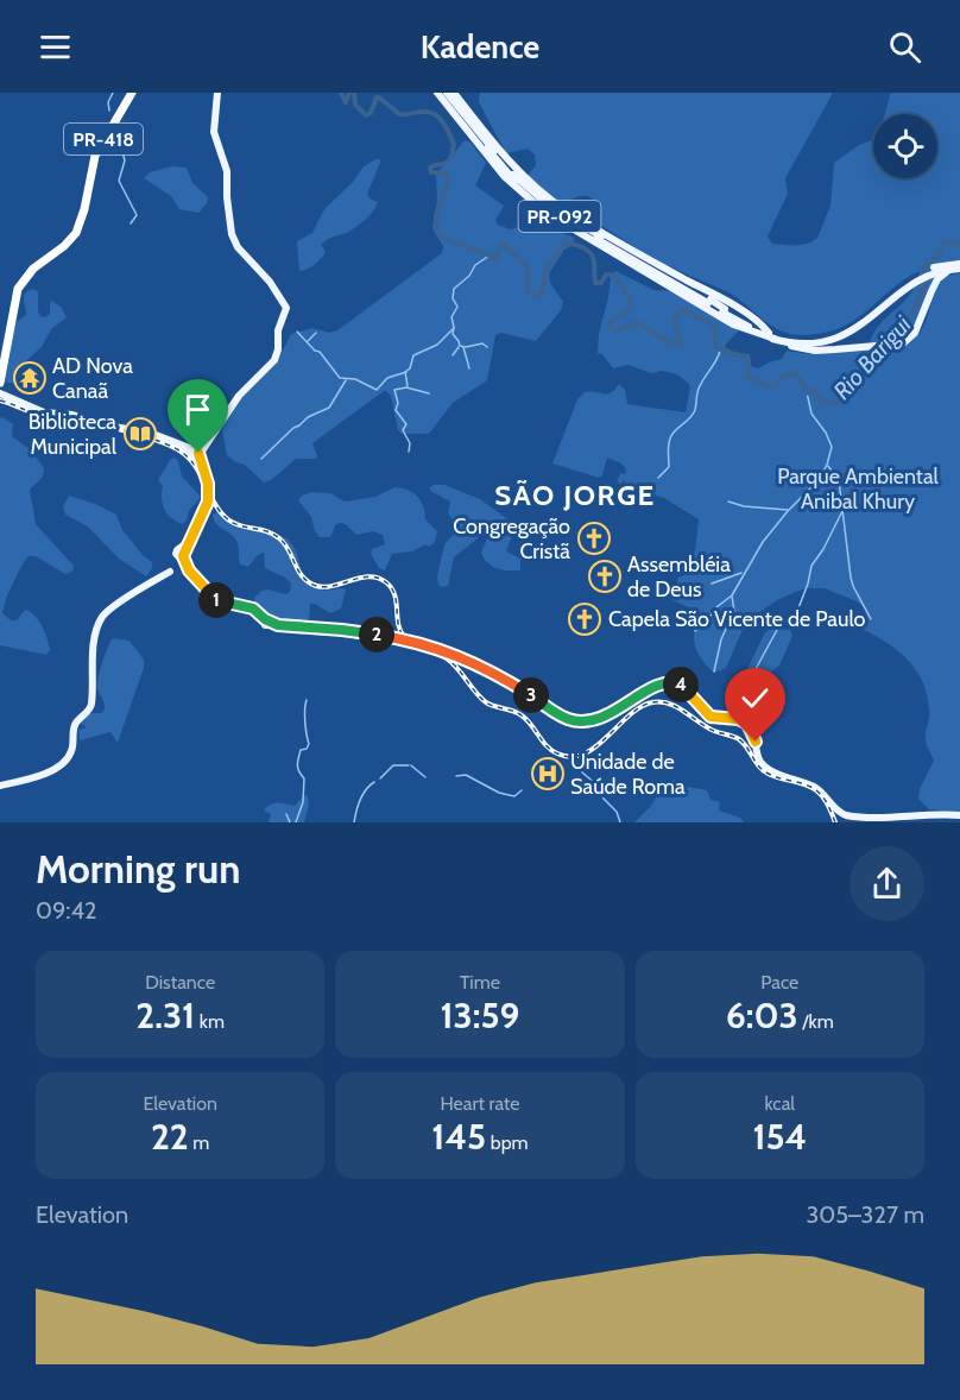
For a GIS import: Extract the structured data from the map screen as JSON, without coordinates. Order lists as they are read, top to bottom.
{
  "streets": {
    "highway": ["PR-418"],
    "main road": ["PR-092"]
  },
  "districts": ["SÃO JORGE"],
  "water": ["Rio Barigui"],
  "parks": ["Parque Ambiental Anibal Khury"],
  "places": {
    "temple": ["AD Nova Canaã"],
    "library": ["Biblioteca Municipal"],
    "church": ["Congregação Cristã", "Assembléia de Deus", "Capela São Vicente de Paulo"],
    "hospital": ["Unidade de Saúde Roma"]
  },
  "page": {
    "header": "Kadence",
    "pins": [
      "1",
      "2",
      "4",
      "3"
    ],
    "heading": ["Morning run", "09:42"],
    "stats": [
      ["Distance", "2.31 km"],
      ["Time", "13:59"],
      ["Pace", "6:03 /km"],
      ["Elevation", "22 m"],
      ["Heart rate", "145 bpm"],
      ["kcal", "154"]
    ],
    "chart": ["Elevation", "305–327 m"]
  }
}
